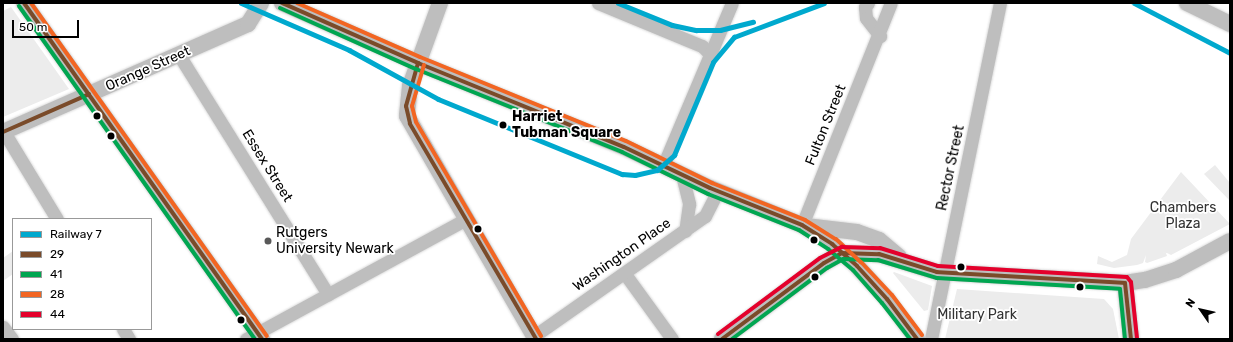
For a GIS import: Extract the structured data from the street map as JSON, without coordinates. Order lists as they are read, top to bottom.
{
  "streets": {
    "main road": ["Orange Street"],
    "street": [
      "Fulton Street",
      "Essex Street",
      "Rector Street",
      "Washington Place"
    ]
  },
  "crossings": [
    ["Orange Street", "Essex Street"]
  ],
  "parks": ["Chambers Plaza", "Military Park"],
  "places": ["Harriet Tubman Square", "Rutgers University Newark"],
  "lines": [
    "rail line 7",
    "transit line 29",
    "transit line 28",
    "transit line 41",
    "transit line 44"
  ],
  "legend": [
    "Railway 7",
    "29",
    "41",
    "28",
    "44"
  ],
  "scale_bar": "50 m",
  "north": "top left"
}
